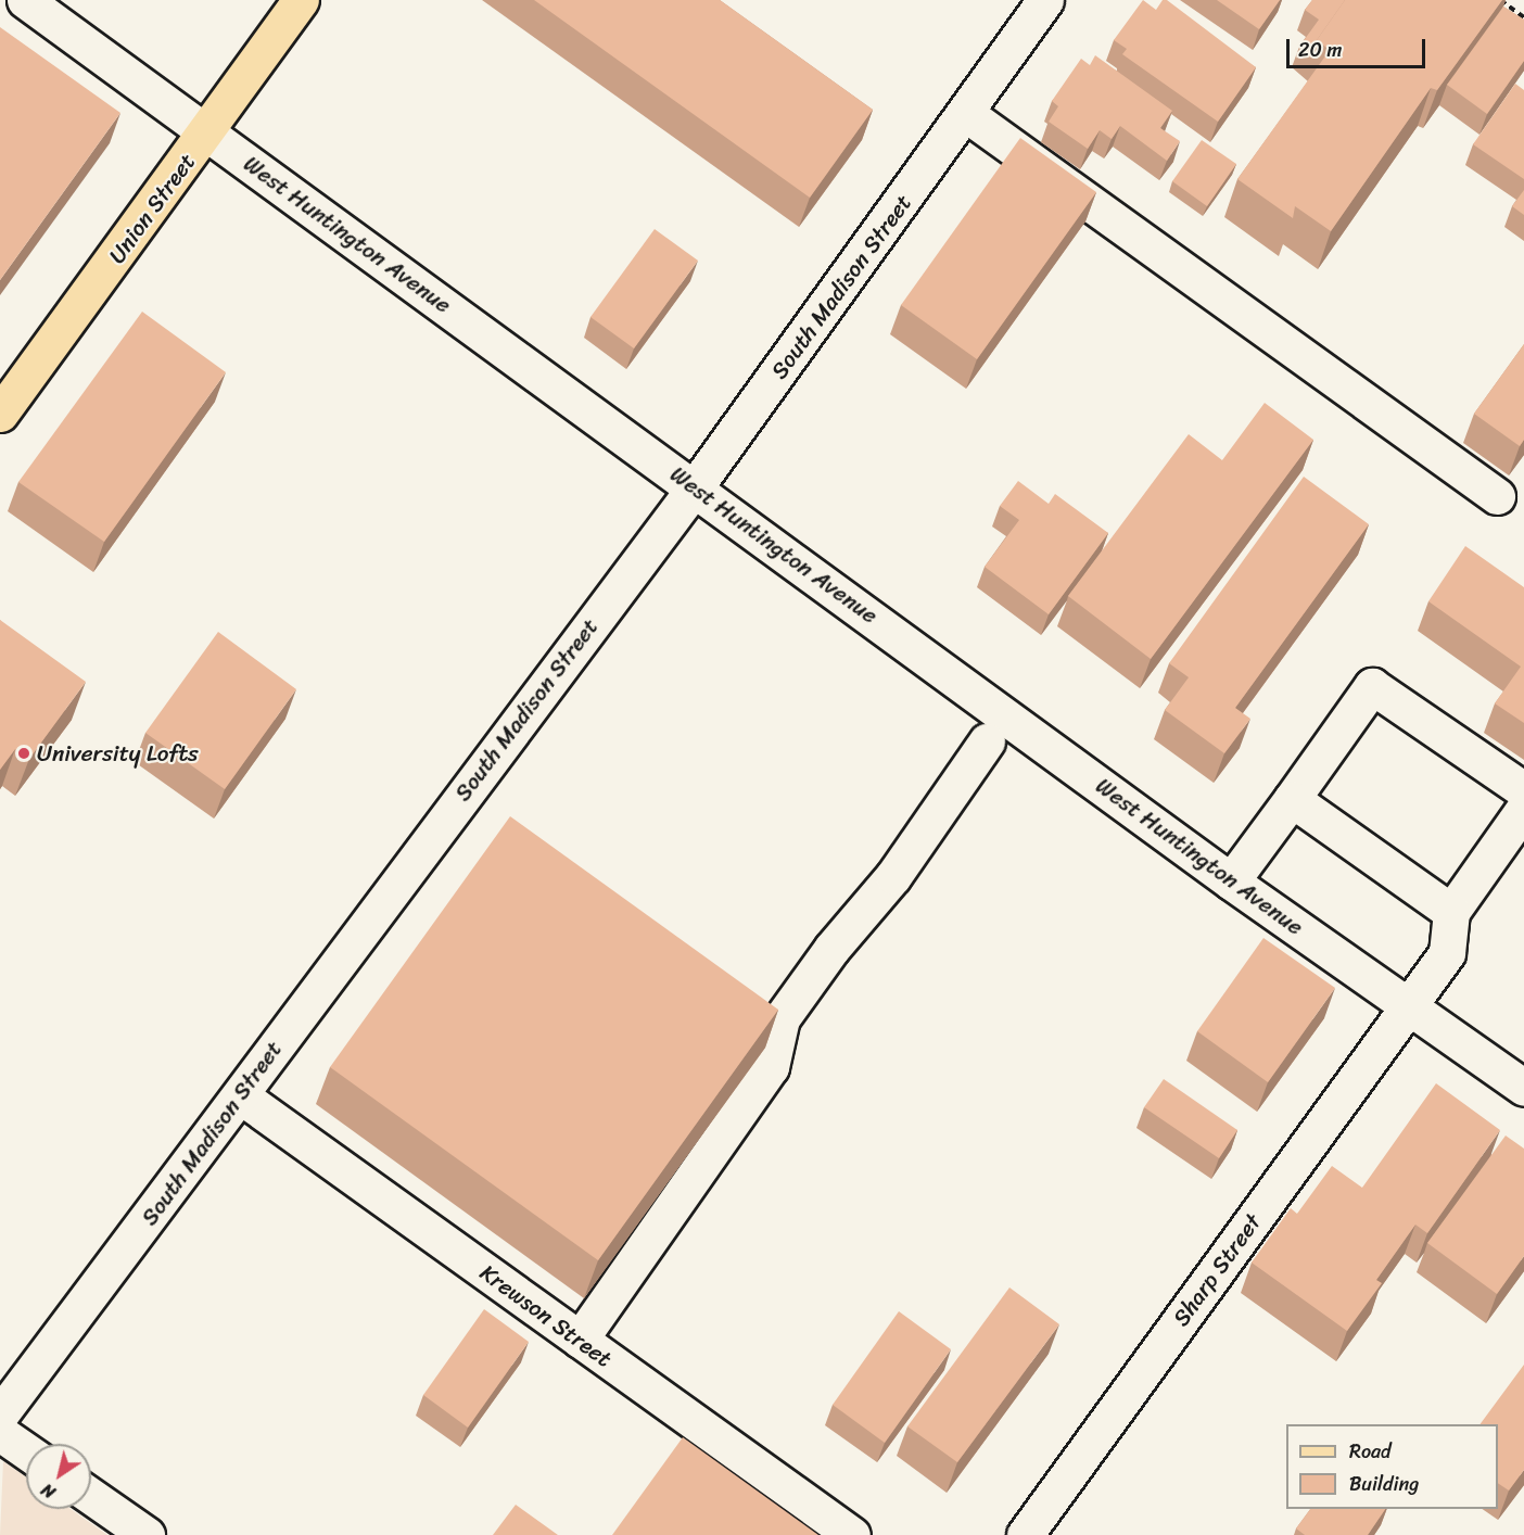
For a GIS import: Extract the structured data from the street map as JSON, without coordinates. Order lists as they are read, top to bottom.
{
  "streets": {
    "main road": ["Union Street"],
    "street": [
      "West Huntington Avenue",
      "South Madison Street",
      "Sharp Street",
      "Krewson Street"
    ]
  },
  "crossings": [
    ["Union Street", "West Huntington Avenue"],
    ["West Huntington Avenue", "South Madison Street"],
    ["West Huntington Avenue", "Sharp Street"],
    ["South Madison Street", "Krewson Street"]
  ],
  "places": ["University Lofts"],
  "legend": ["Road", "Building"],
  "scale_bar": "20 m",
  "north": "bottom left"
}
